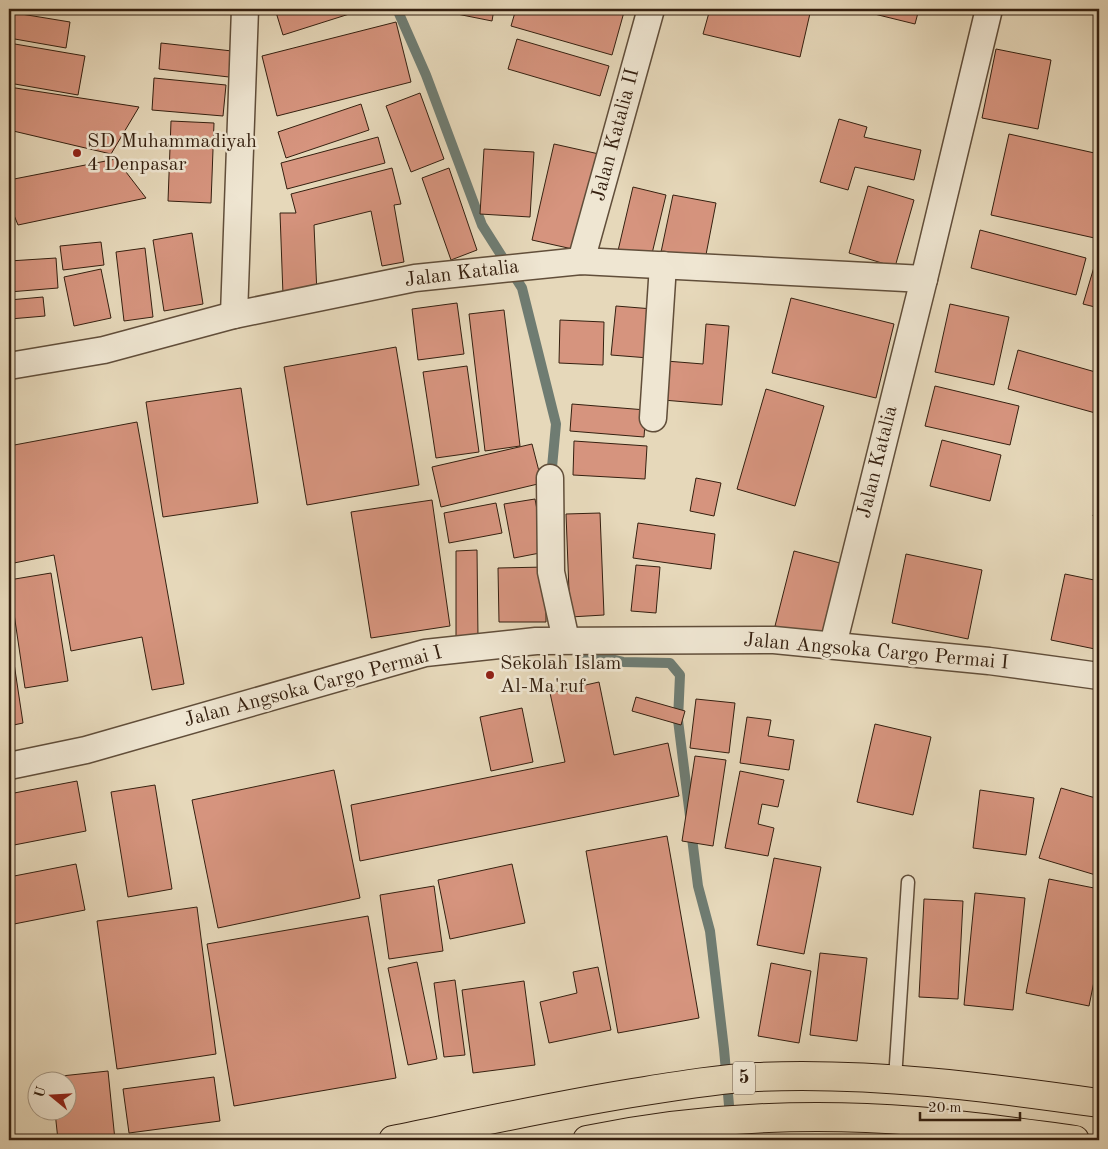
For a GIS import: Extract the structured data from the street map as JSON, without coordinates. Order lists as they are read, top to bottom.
{
  "streets": {
    "highway": ["5"],
    "street": ["Jalan Katalia II", "Jalan Katalia", "Jalan Angsoka Cargo Permai I"]
  },
  "crossings": [
    ["Jalan Katalia II", "Jalan Katalia"],
    ["Jalan Katalia", "Jalan Angsoka Cargo Permai I"]
  ],
  "places": ["SD Muhammadiyah 4 Denpasar", "Sekolah Islam Al-Ma'ruf"],
  "scale_bar": "20 m",
  "north": "left"
}
